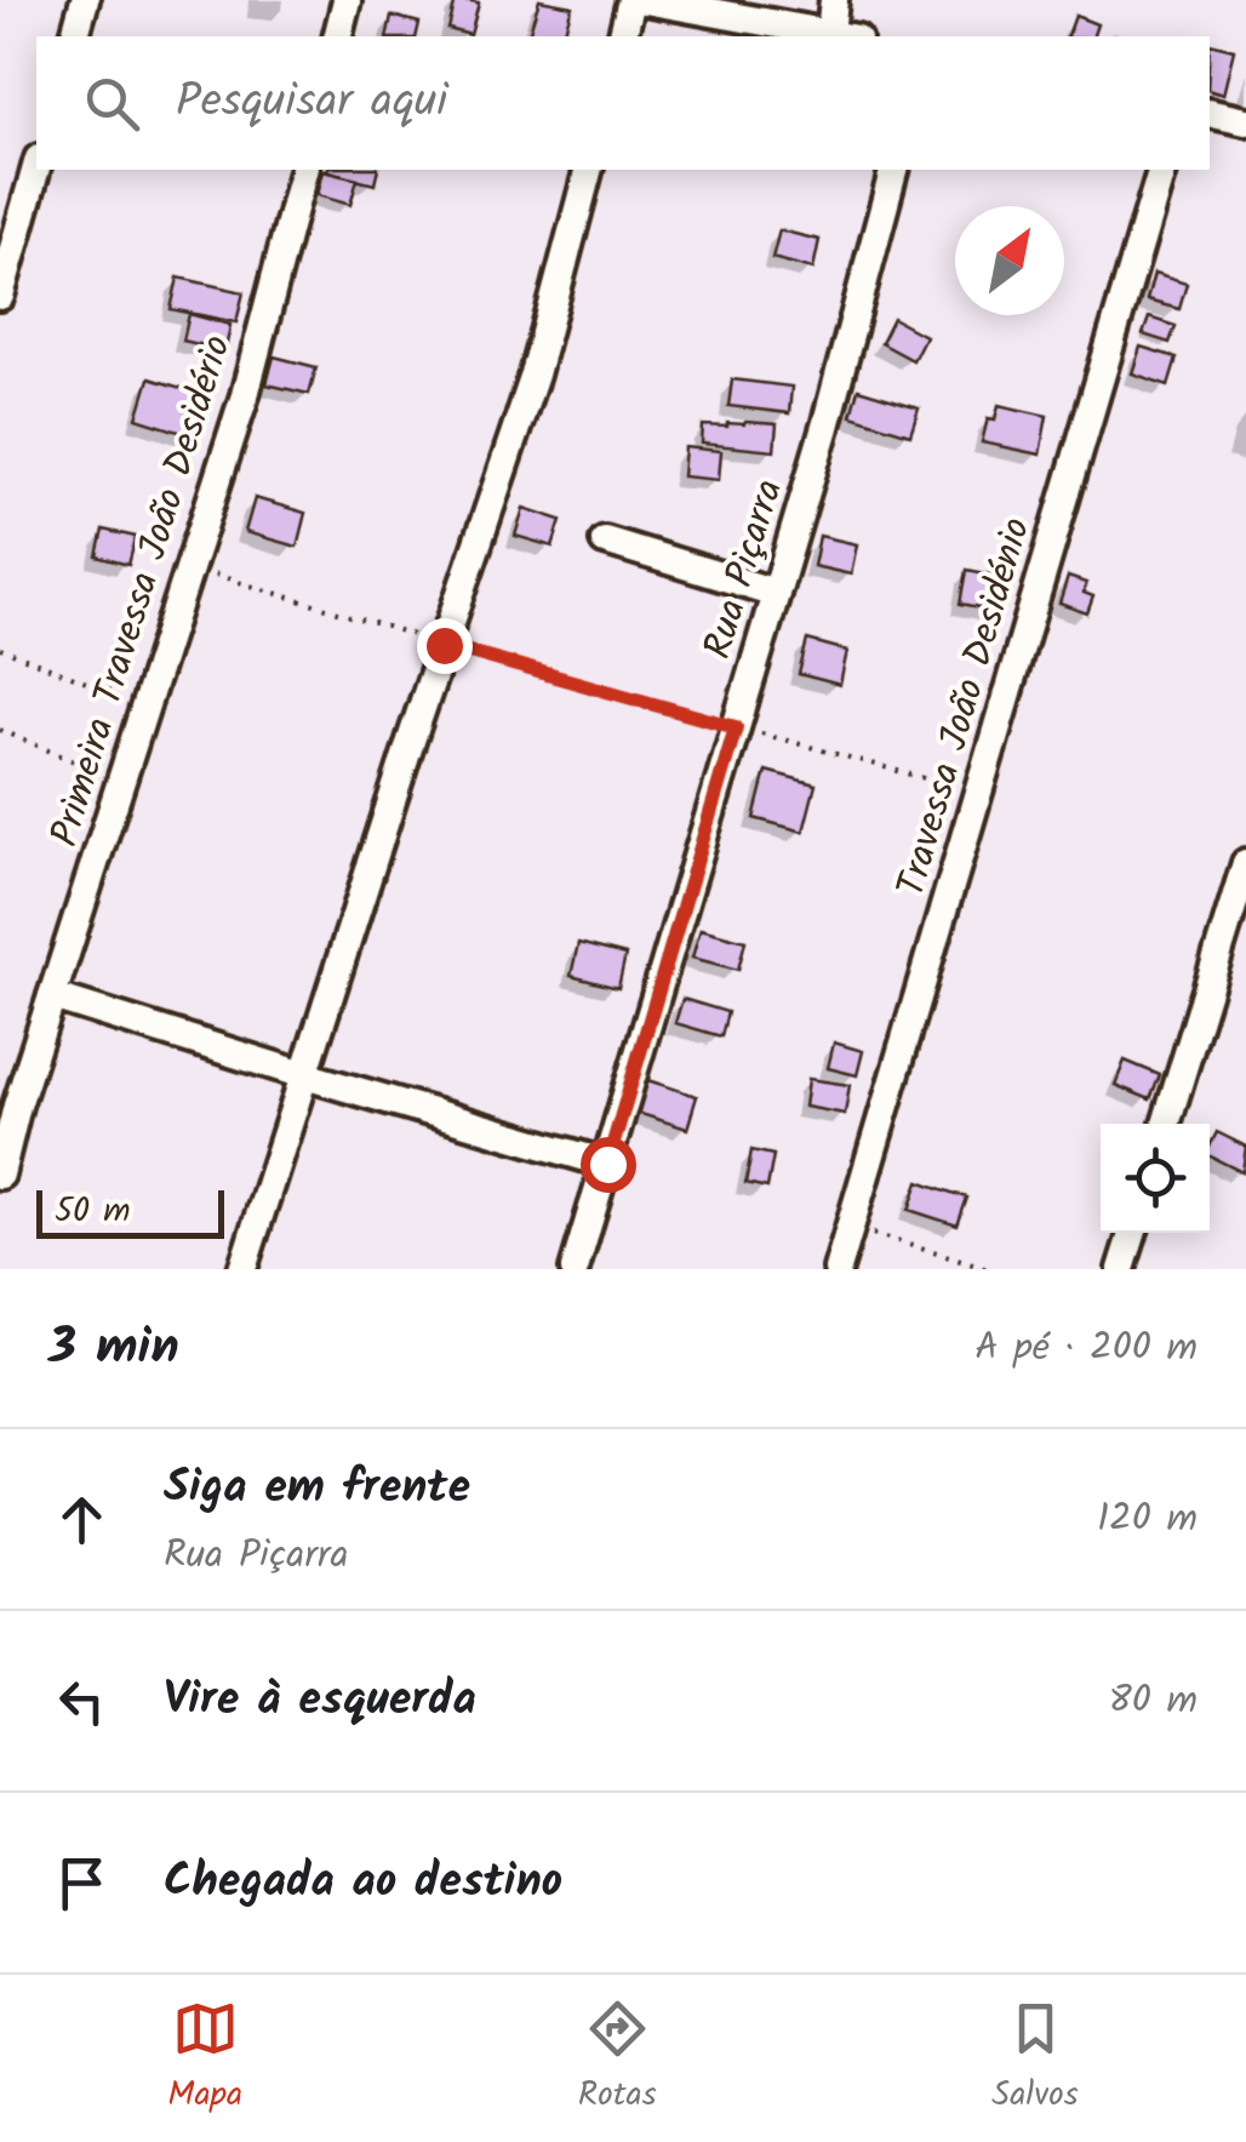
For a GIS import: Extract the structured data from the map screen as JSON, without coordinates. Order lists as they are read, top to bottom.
{
  "streets": {
    "street": ["Rua Piçarra", "Primeira Travessa João Desidério", "Travessa João Desidénio"]
  },
  "scale_bar": "50 m",
  "north": "top right",
  "page": {
    "search": "Pesquisar aqui",
    "scale": "50 m",
    "heading": ["3 min", "A pé · 200 m"],
    "list": [
      ["Siga em frente", "Rua Piçarra", "120 m"],
      ["Vire à esquerda", "80 m"],
      "Chegada ao destino"
    ],
    "nav": ["Mapa", "Rotas", "Salvos"]
  }
}
